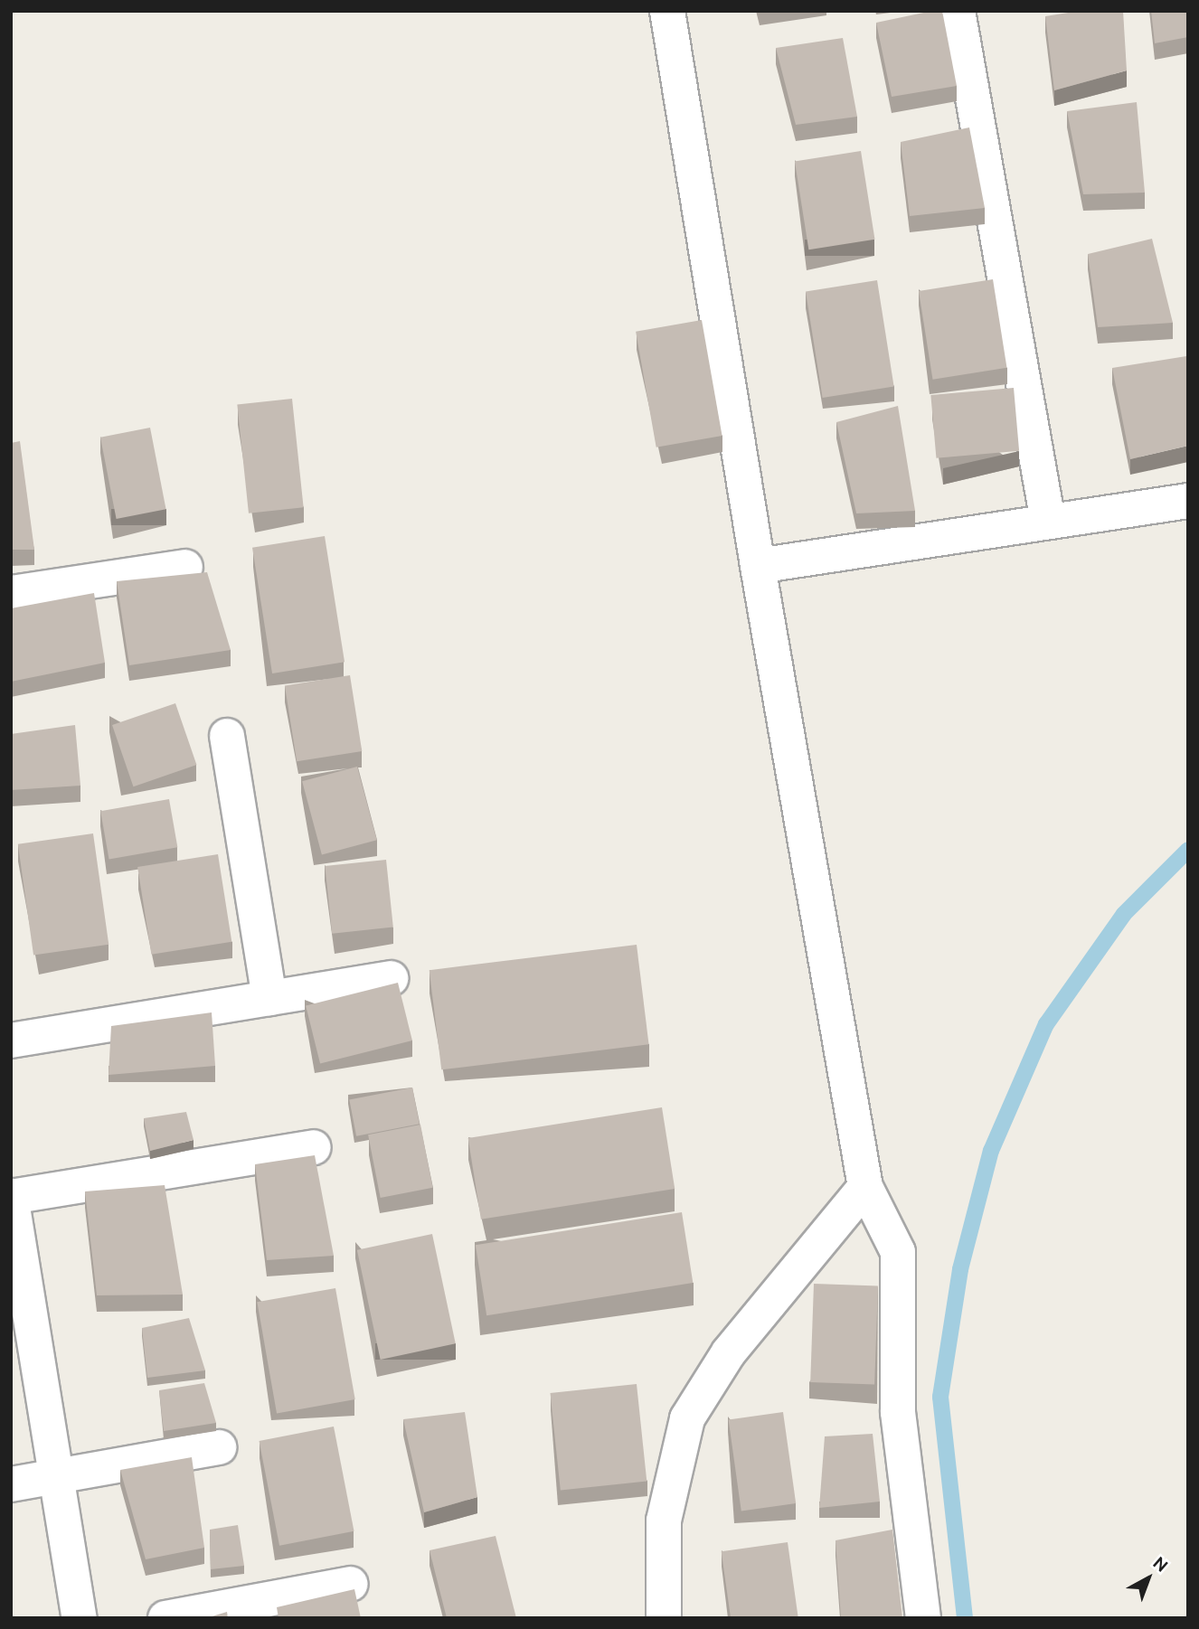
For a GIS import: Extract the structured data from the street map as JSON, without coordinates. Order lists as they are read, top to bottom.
{
  "north": "top right"
}
